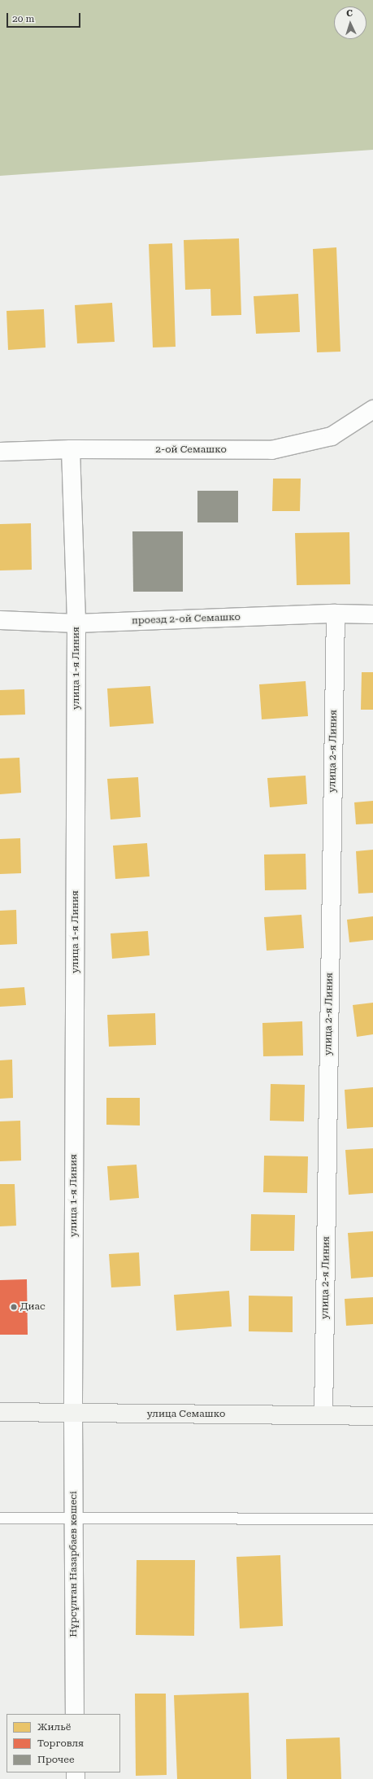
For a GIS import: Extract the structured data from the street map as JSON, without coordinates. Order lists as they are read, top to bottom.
{
  "streets": {
    "street": [
      "2-ой Семашко",
      "проезд 2-ой Семашко",
      "улица 1-я Линия",
      "улица 2-я Линия",
      "улица Семашко",
      "Нұрсұлтан Назарбаев көшесі"
    ]
  },
  "crossings": [
    ["2-ой Семашко", "улица 1-я Линия"],
    ["проезд 2-ой Семашко", "улица 1-я Линия"],
    ["проезд 2-ой Семашко", "улица 2-я Линия"],
    ["улица 1-я Линия", "улица Семашко"],
    ["улица 1-я Линия", "Нұрсұлтан Назарбаев көшесі"],
    ["улица 2-я Линия", "улица Семашко"],
    ["улица Семашко", "Нұрсұлтан Назарбаев көшесі"]
  ],
  "places": ["Диас"],
  "legend": ["Жильё", "Торговля", "Прочее"],
  "scale_bar": "20 m",
  "north": "top"
}
